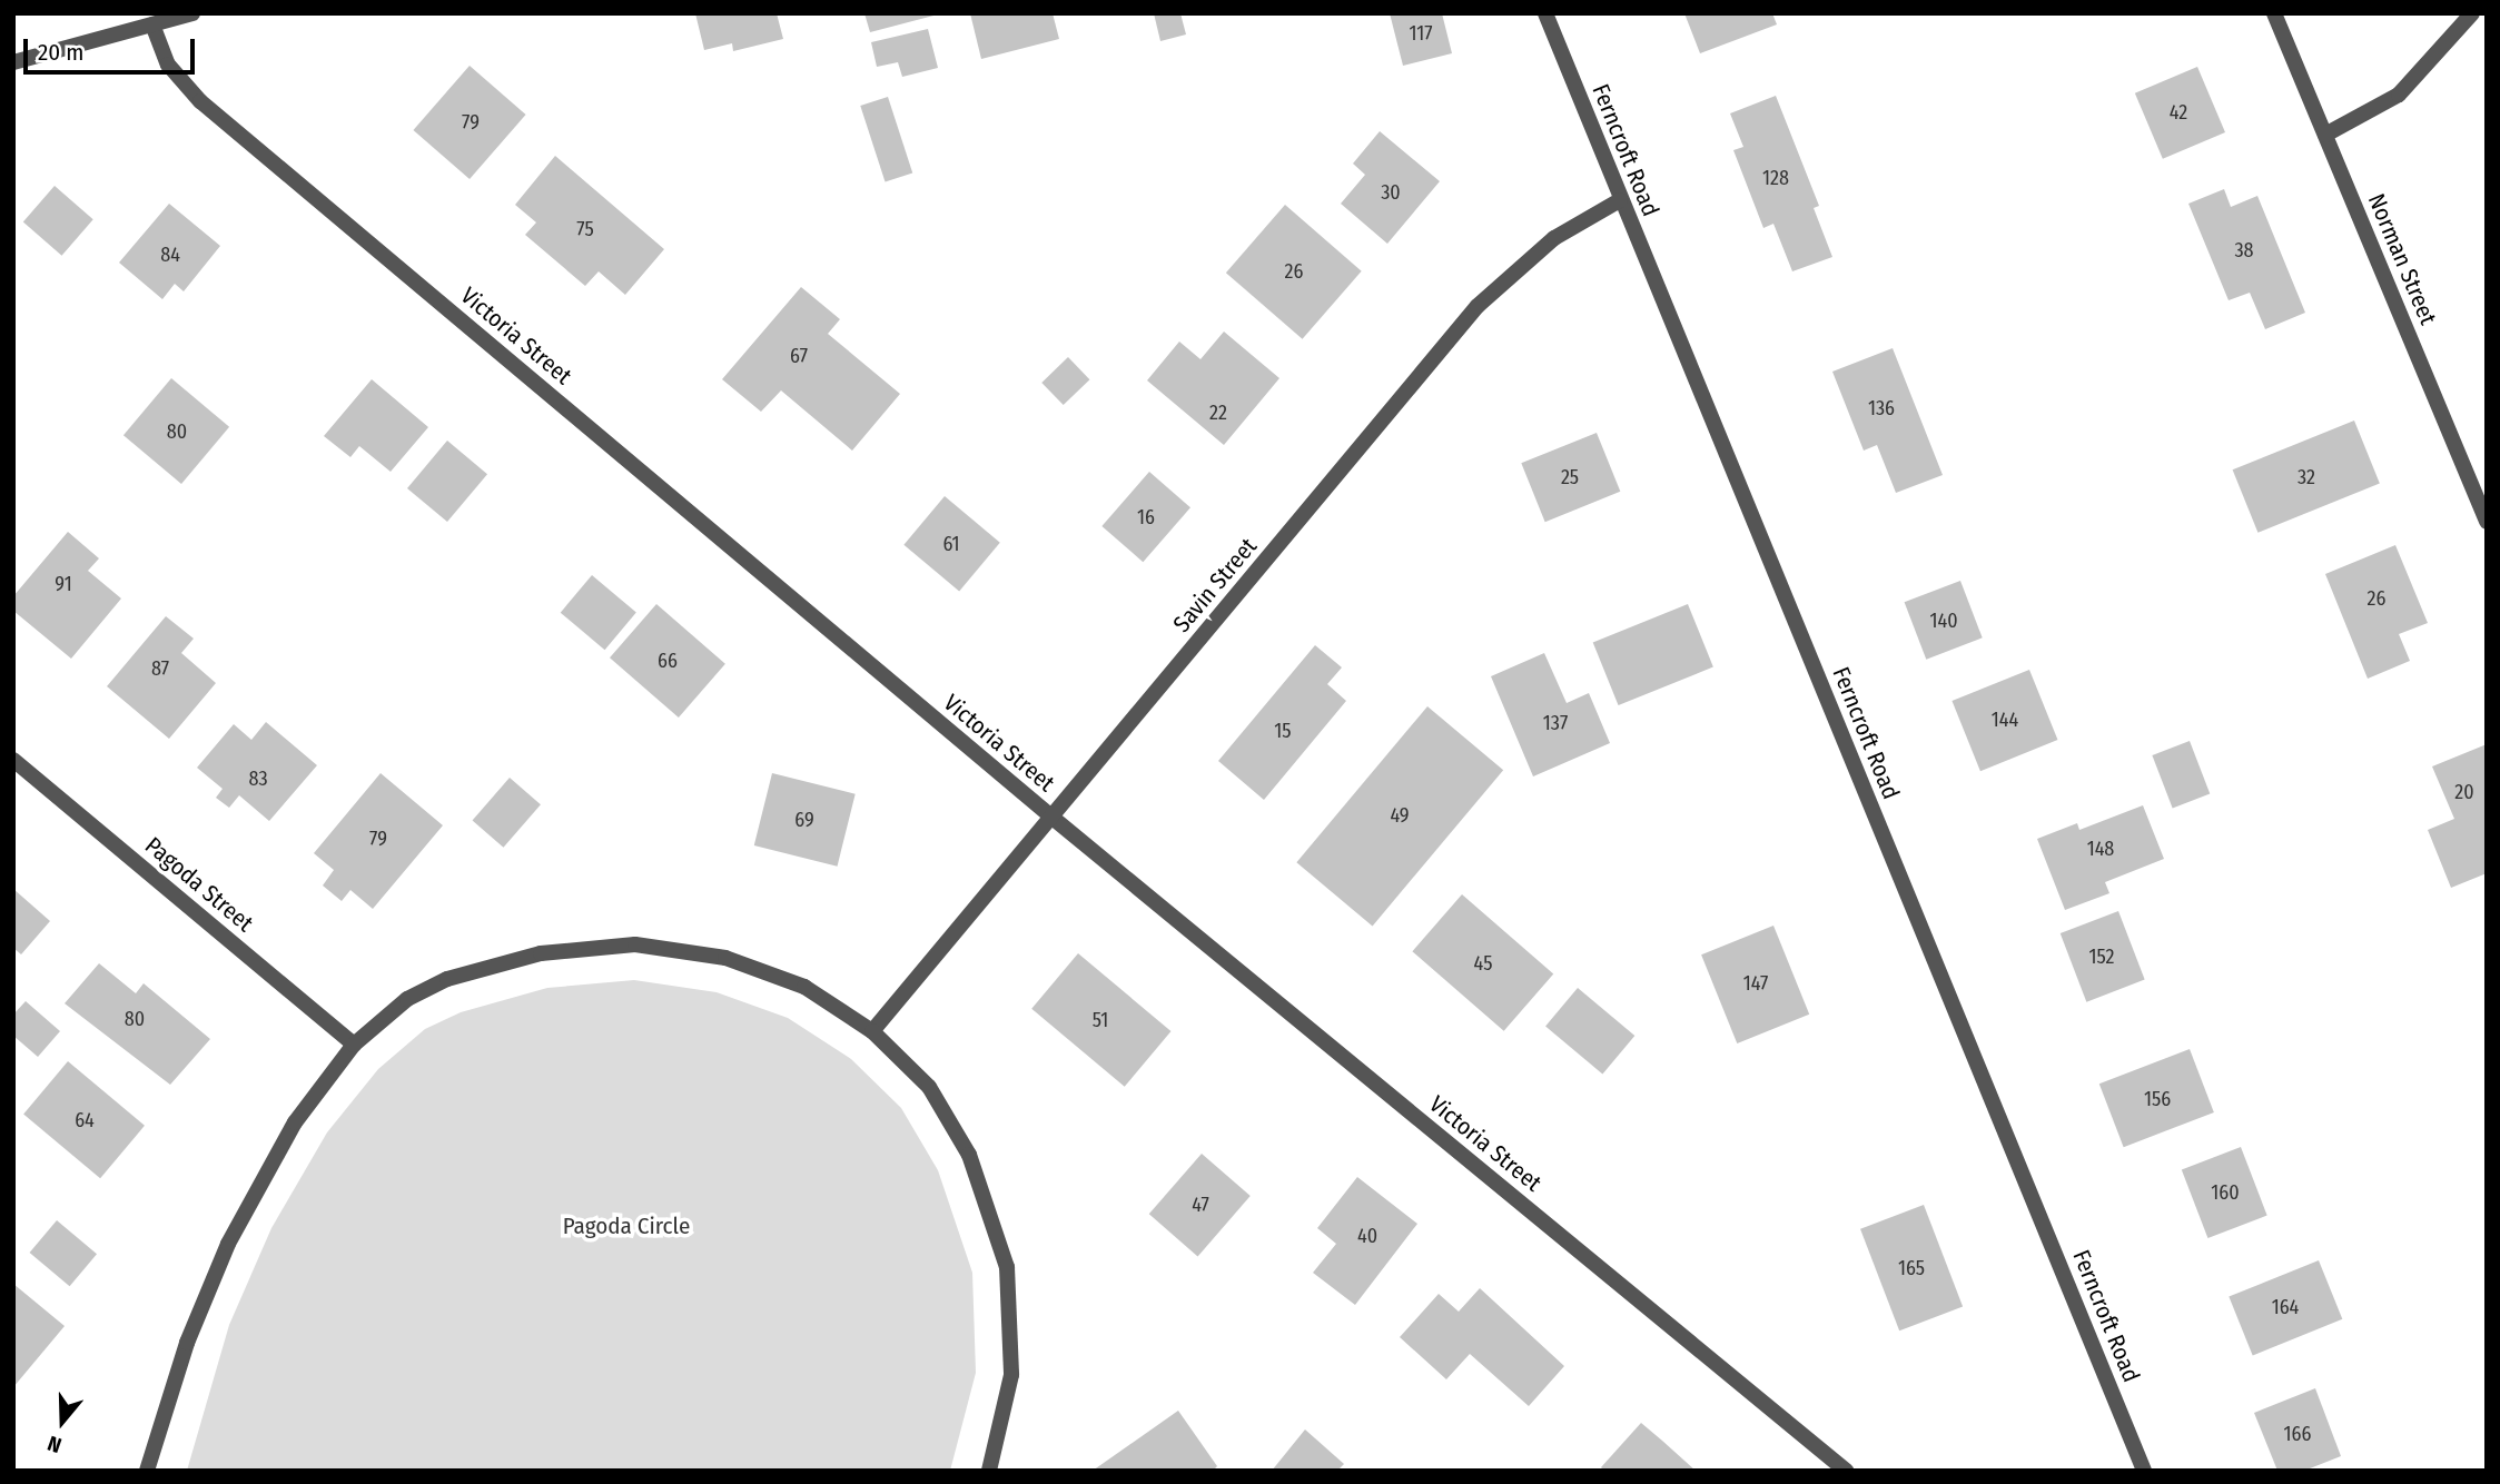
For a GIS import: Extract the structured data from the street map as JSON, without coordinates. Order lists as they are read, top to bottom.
{
  "streets": {
    "street": [
      "Ferncroft Road",
      "Norman Street",
      "Victoria Street",
      "Savin Street",
      "Pagoda Street"
    ]
  },
  "crossings": [
    ["Ferncroft Road", "Savin Street"],
    ["Victoria Street", "Savin Street"]
  ],
  "parks": ["Pagoda Circle"],
  "house_numbers": [
    "117",
    "42",
    "79",
    "128",
    "30",
    "75",
    "38",
    "84",
    "26",
    "67",
    "136",
    "22",
    "80",
    "25",
    "32",
    "16",
    "61",
    "91",
    "26",
    "140",
    "66",
    "87",
    "144",
    "137",
    "15",
    "83",
    "20",
    "49",
    "69",
    "79",
    "148",
    "152",
    "45",
    "147",
    "80",
    "51",
    "156",
    "64",
    "160",
    "47",
    "40",
    "165",
    "164",
    "166"
  ],
  "scale_bar": "20 m",
  "north": "bottom"
}
